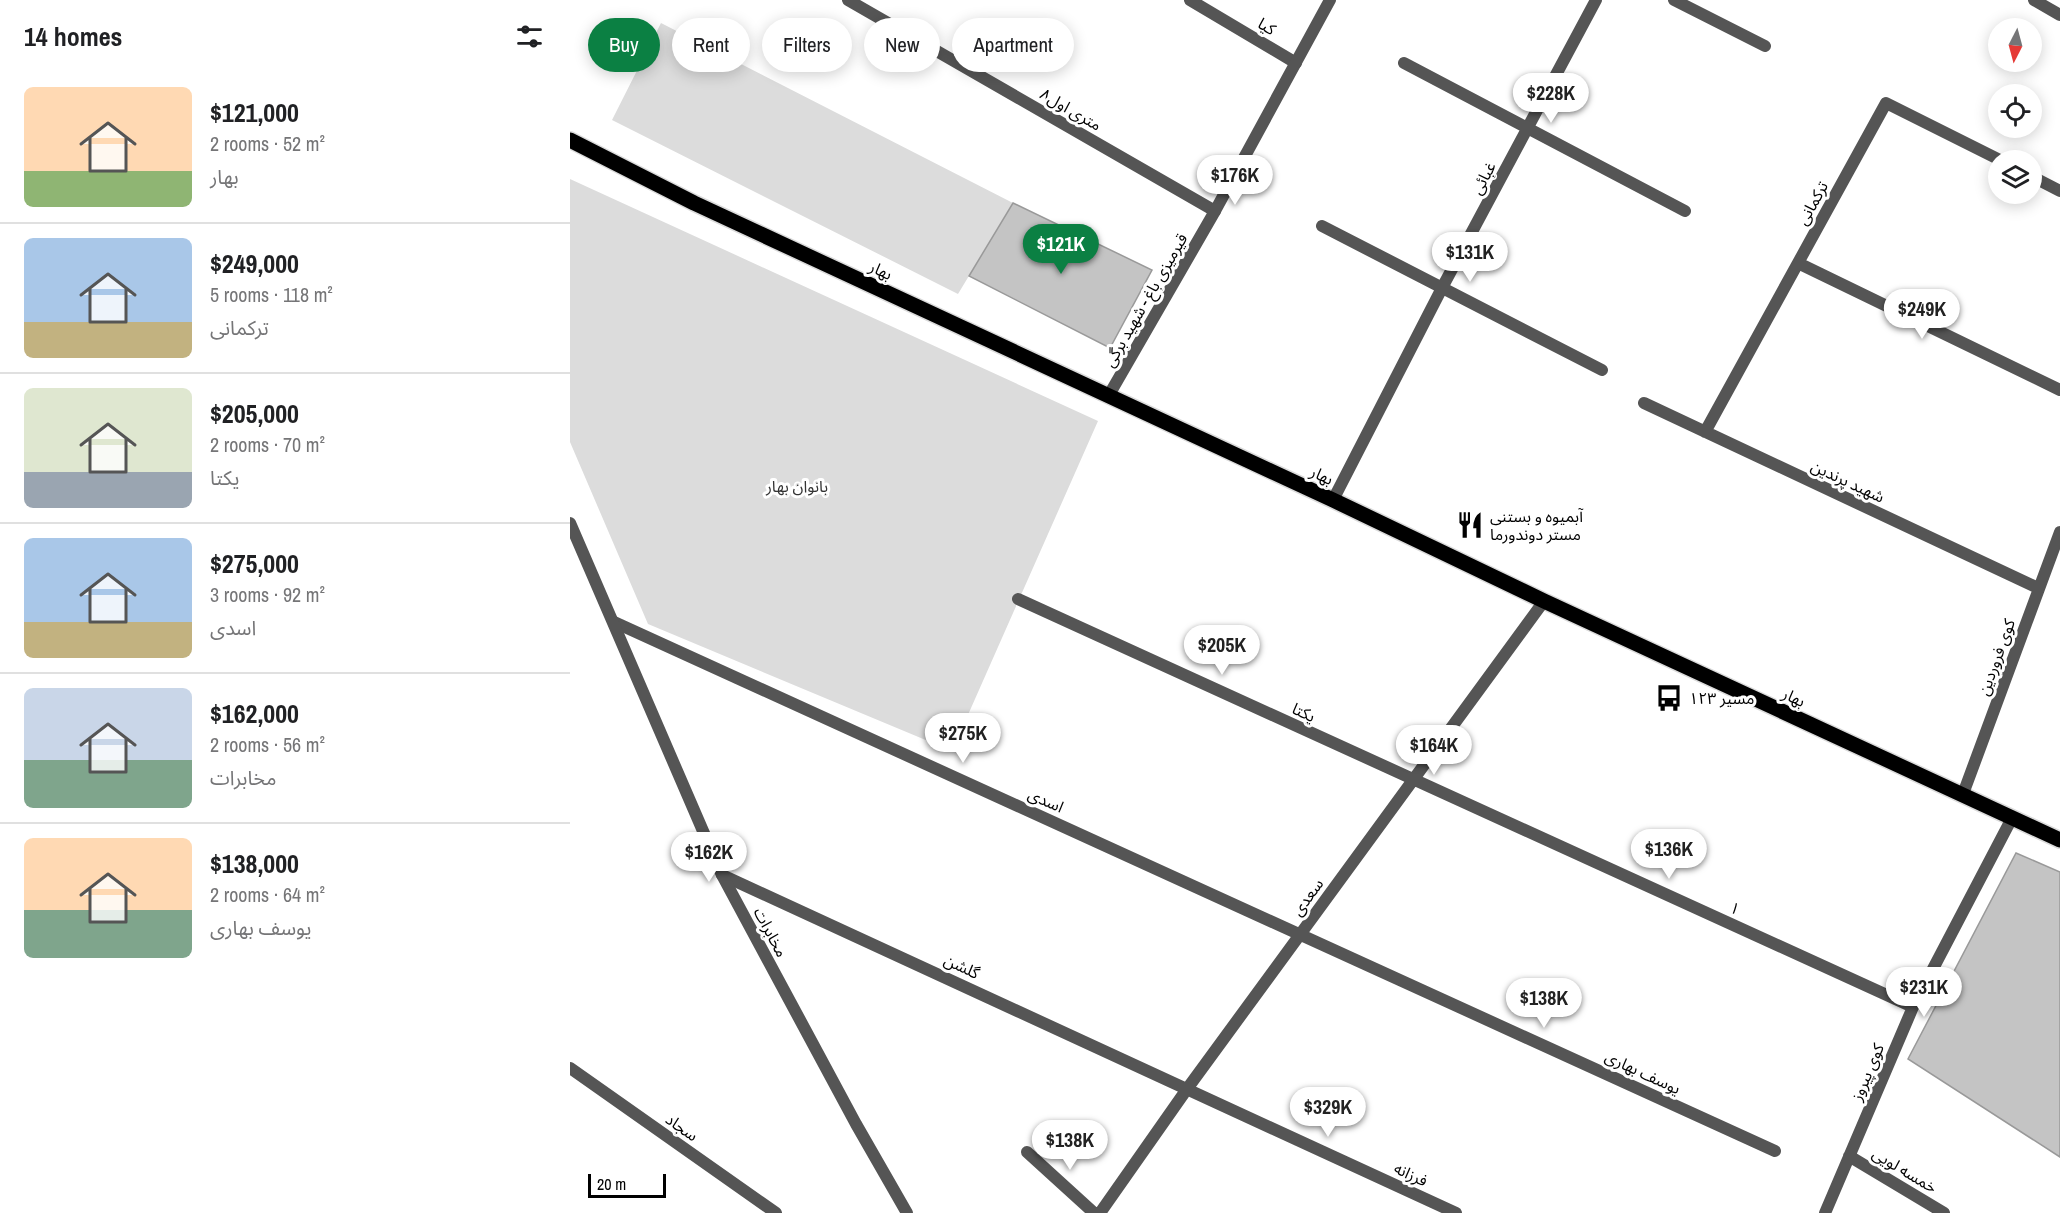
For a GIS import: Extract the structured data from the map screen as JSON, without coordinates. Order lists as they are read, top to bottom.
{
  "streets": {
    "main road": ["بهار"],
    "street": [
      "کیا",
      "۸متری اول",
      "غبائی",
      "ترکمانی",
      "قیرمیزی باغ - شهید برگی",
      "شهید پرندین",
      "کوی فروردین",
      "یکتا",
      "اسدی",
      "سعدی",
      "۱",
      "مخابرات",
      "گلشن",
      "یوسف بهاری",
      "کوی پیروز",
      "سجاد",
      "خمسه لویی",
      "فرزانه"
    ]
  },
  "crossings": [
    ["کیا", "قیرمیزی باغ - شهید برگی"],
    ["۸متری اول", "قیرمیزی باغ - شهید برگی"],
    ["غبائی", "بهار"],
    ["ترکمانی", "شهید پرندین"],
    ["بهار", "قیرمیزی باغ - شهید برگی"],
    ["بهار", "کوی فروردین"],
    ["بهار", "سعدی"],
    ["بهار", "کوی پیروز"],
    ["شهید پرندین", "کوی فروردین"],
    ["یکتا", "سعدی"],
    ["یکتا", "۱"],
    ["اسدی", "سعدی"],
    ["اسدی", "مخابرات"],
    ["اسدی", "یوسف بهاری"],
    ["سعدی", "۱"],
    ["سعدی", "گلشن"],
    ["سعدی", "یوسف بهاری"],
    ["سعدی", "فرزانه"],
    ["۱", "کوی پیروز"],
    ["مخابرات", "گلشن"],
    ["گلشن", "فرزانه"],
    ["کوی پیروز", "خمسه لویی"]
  ],
  "parks": ["بانوان بهار"],
  "places": {
    "restaurant": ["آبمیوه و بستنی مستر دوندورما"],
    "bus stop": ["مسیر ۱۲۳"]
  },
  "scale_bar": "20 m",
  "north": "bottom",
  "page": {
    "heading": "14 homes",
    "chip": [
      "Buy",
      "Rent",
      "Filters",
      "New",
      "Apartment"
    ],
    "list": [
      {
        "name": "$121,000",
        "note": "2 rooms · 52 m² · بهار"
      },
      {
        "name": "$249,000",
        "note": "5 rooms · 118 m² · ترکمانی"
      },
      {
        "name": "$205,000",
        "note": "2 rooms · 70 m² · یکتا"
      },
      {
        "name": "$275,000",
        "note": "3 rooms · 92 m² · اسدی"
      },
      {
        "name": "$162,000",
        "note": "2 rooms · 56 m² · مخابرات"
      },
      {
        "name": "$138,000",
        "note": "2 rooms · 64 m² · یوسف بهاری"
      }
    ],
    "price": [
      "$228K",
      "$176K",
      "$121K",
      "$131K",
      "$249K",
      "$205K",
      "$275K",
      "$164K",
      "$136K",
      "$162K",
      "$231K",
      "$138K",
      "$329K",
      "$138K"
    ],
    "scale": "20 m"
  }
}
